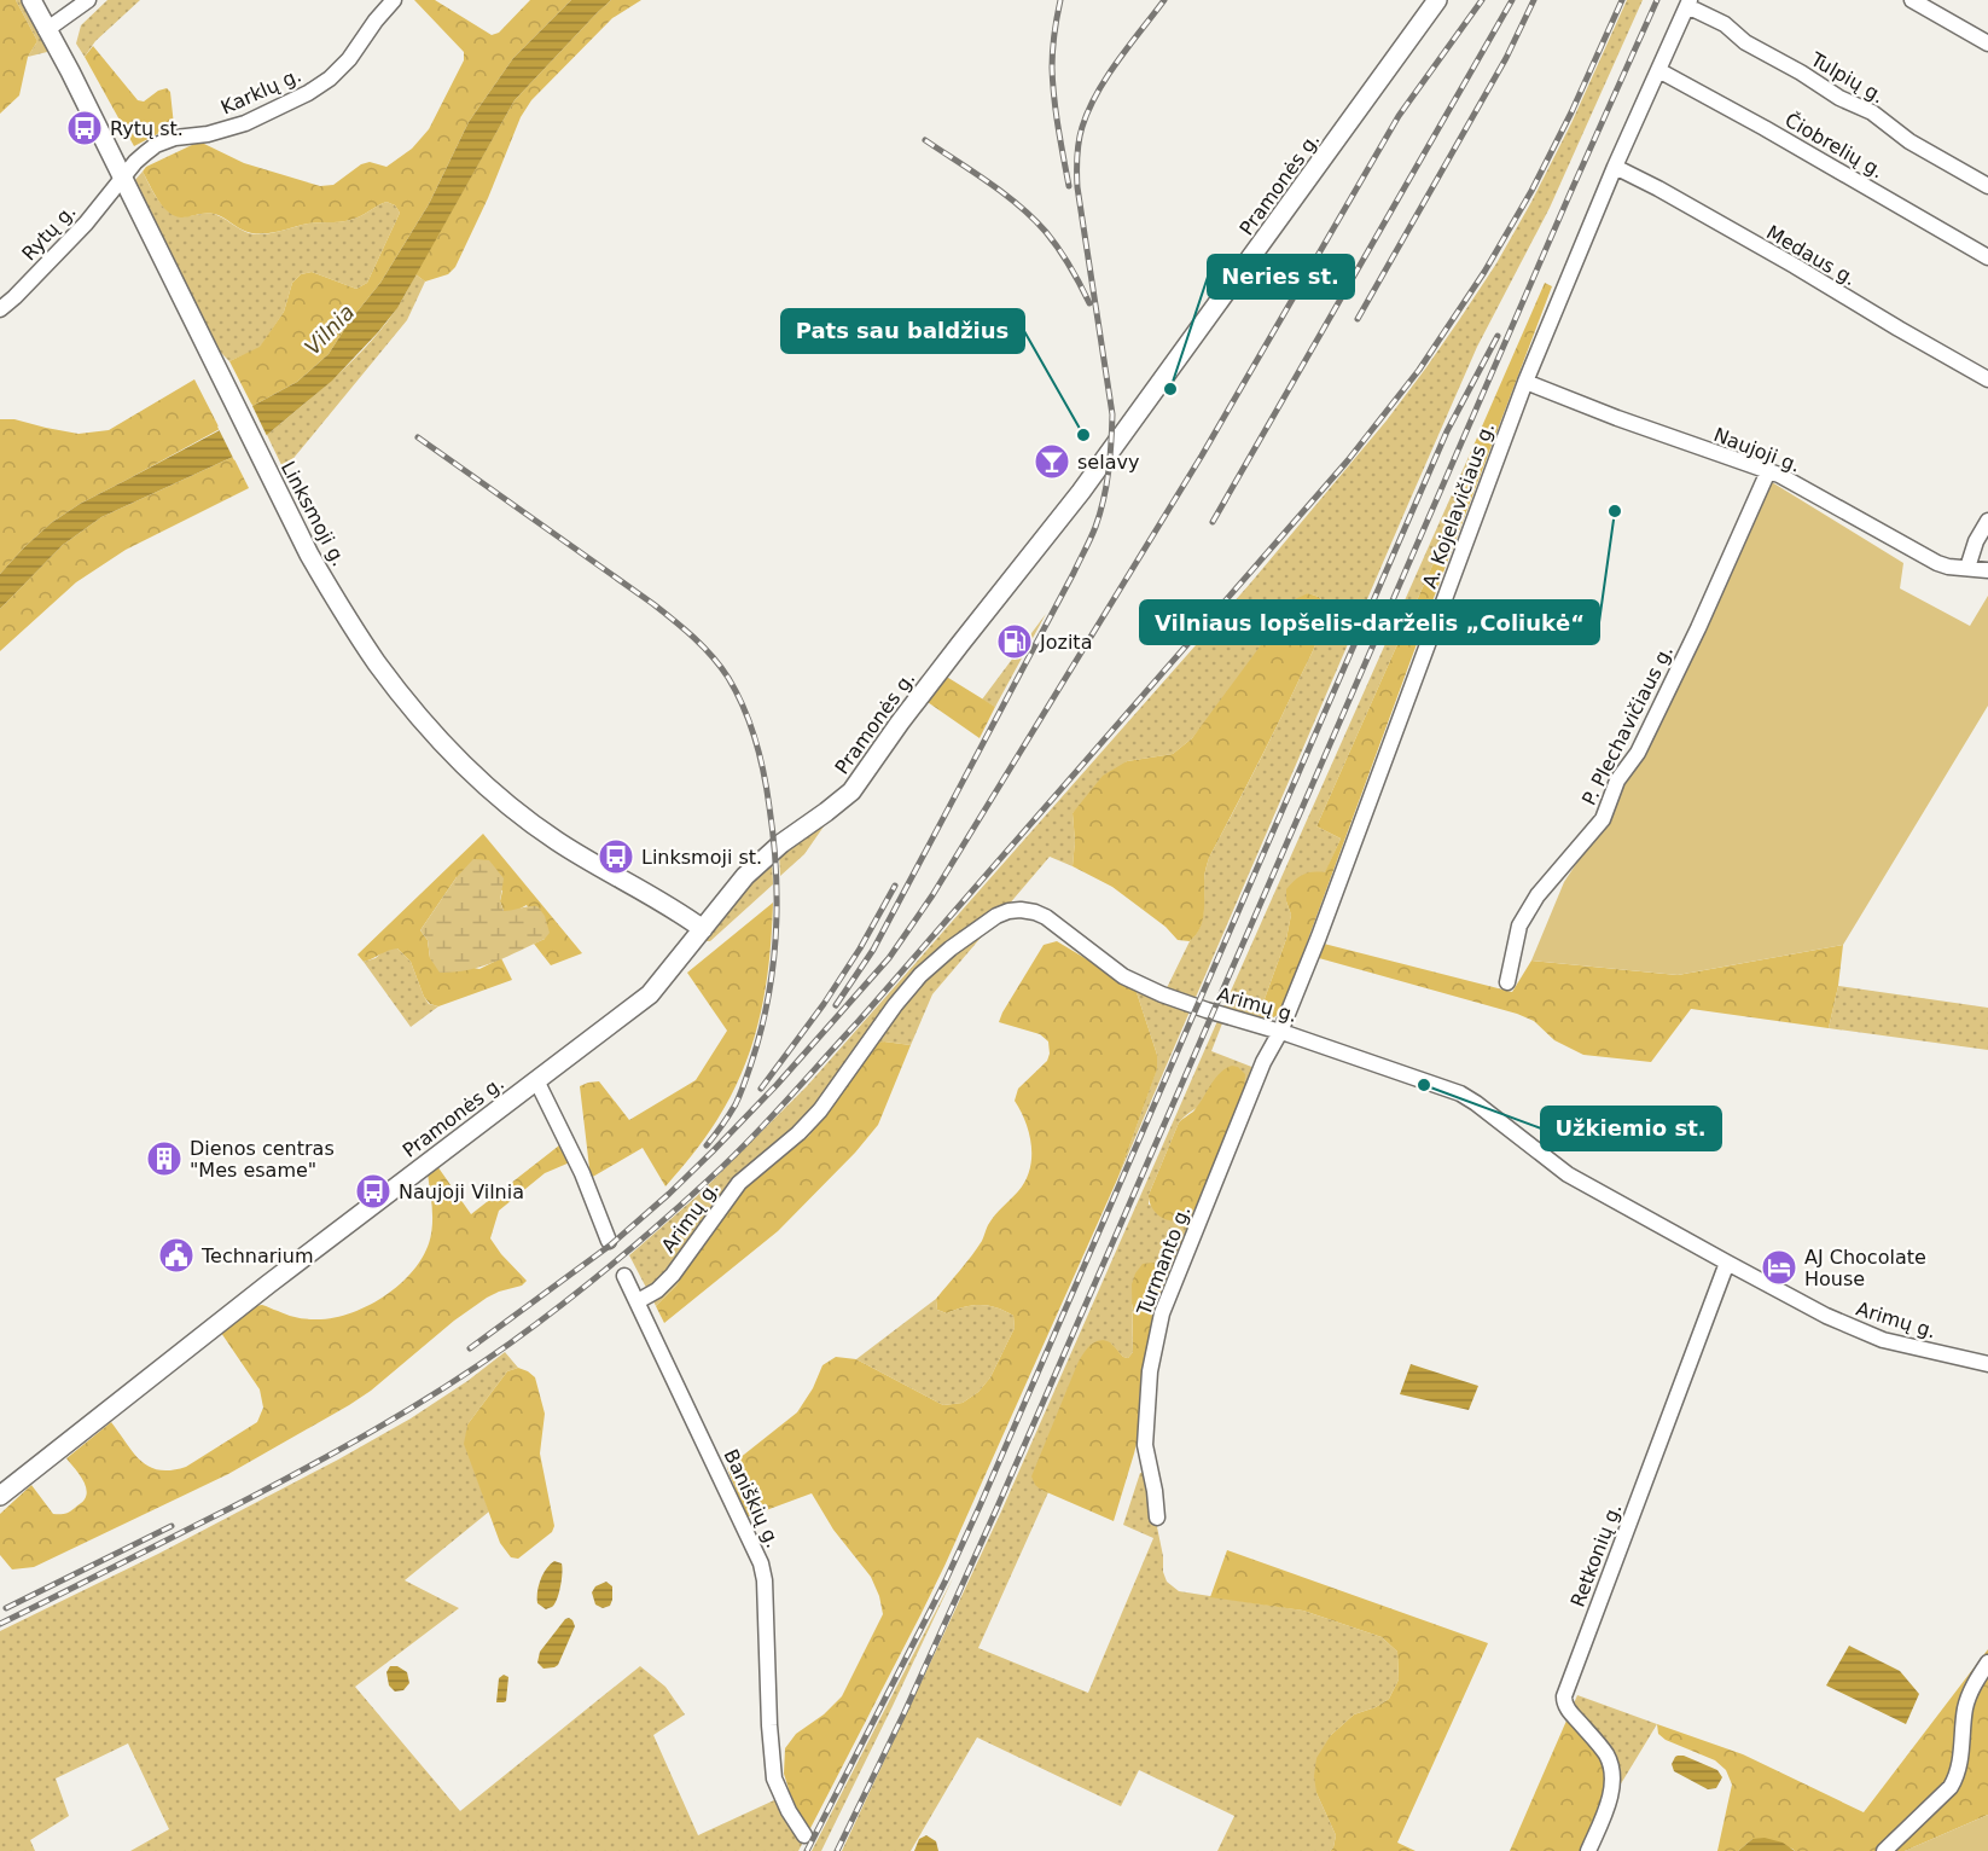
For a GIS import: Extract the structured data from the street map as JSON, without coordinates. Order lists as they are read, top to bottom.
{
  "streets": {
    "main road": ["Pramonės g.", "Linksmoji g."],
    "street": [
      "Tulpių g.",
      "Karklų g.",
      "Čiobrelių g.",
      "Rytų g.",
      "Medaus g.",
      "Naujoji g.",
      "A. Kojelavičiaus g.",
      "P. Plechavičiaus g.",
      "Arimų g.",
      "Turmanto g.",
      "Baniškių g.",
      "Retkonių g."
    ]
  },
  "crossings": [
    ["Tulpių g.", "A. Kojelavičiaus g."],
    ["Karklų g.", "Rytų g."],
    ["Karklų g.", "Linksmoji g."],
    ["Čiobrelių g.", "A. Kojelavičiaus g."],
    ["Pramonės g.", "Linksmoji g."],
    ["Rytų g.", "Linksmoji g."],
    ["Medaus g.", "A. Kojelavičiaus g."],
    ["Naujoji g.", "A. Kojelavičiaus g."],
    ["Naujoji g.", "P. Plechavičiaus g."],
    ["A. Kojelavičiaus g.", "Arimų g."],
    ["A. Kojelavičiaus g.", "Turmanto g."],
    ["Arimų g.", "Turmanto g."],
    ["Arimų g.", "Baniškių g."],
    ["Arimų g.", "Retkonių g."]
  ],
  "water": ["Vilnia"],
  "places": {
    "bus stop": ["Rytų st.", "Linksmoji st.", "Naujoji Vilnia"],
    "other": [
      "Neries st.",
      "Pats sau baldžius",
      "Vilniaus lopšelis-darželis „Coliukė“",
      "Užkiemio st."
    ],
    "bar": ["selavy"],
    "fuel station": ["Jozita"],
    "building": ["Dienos centras \"Mes esame\""],
    "public building": ["Technarium"],
    "hotel": ["AJ Chocolate House"]
  }
}
